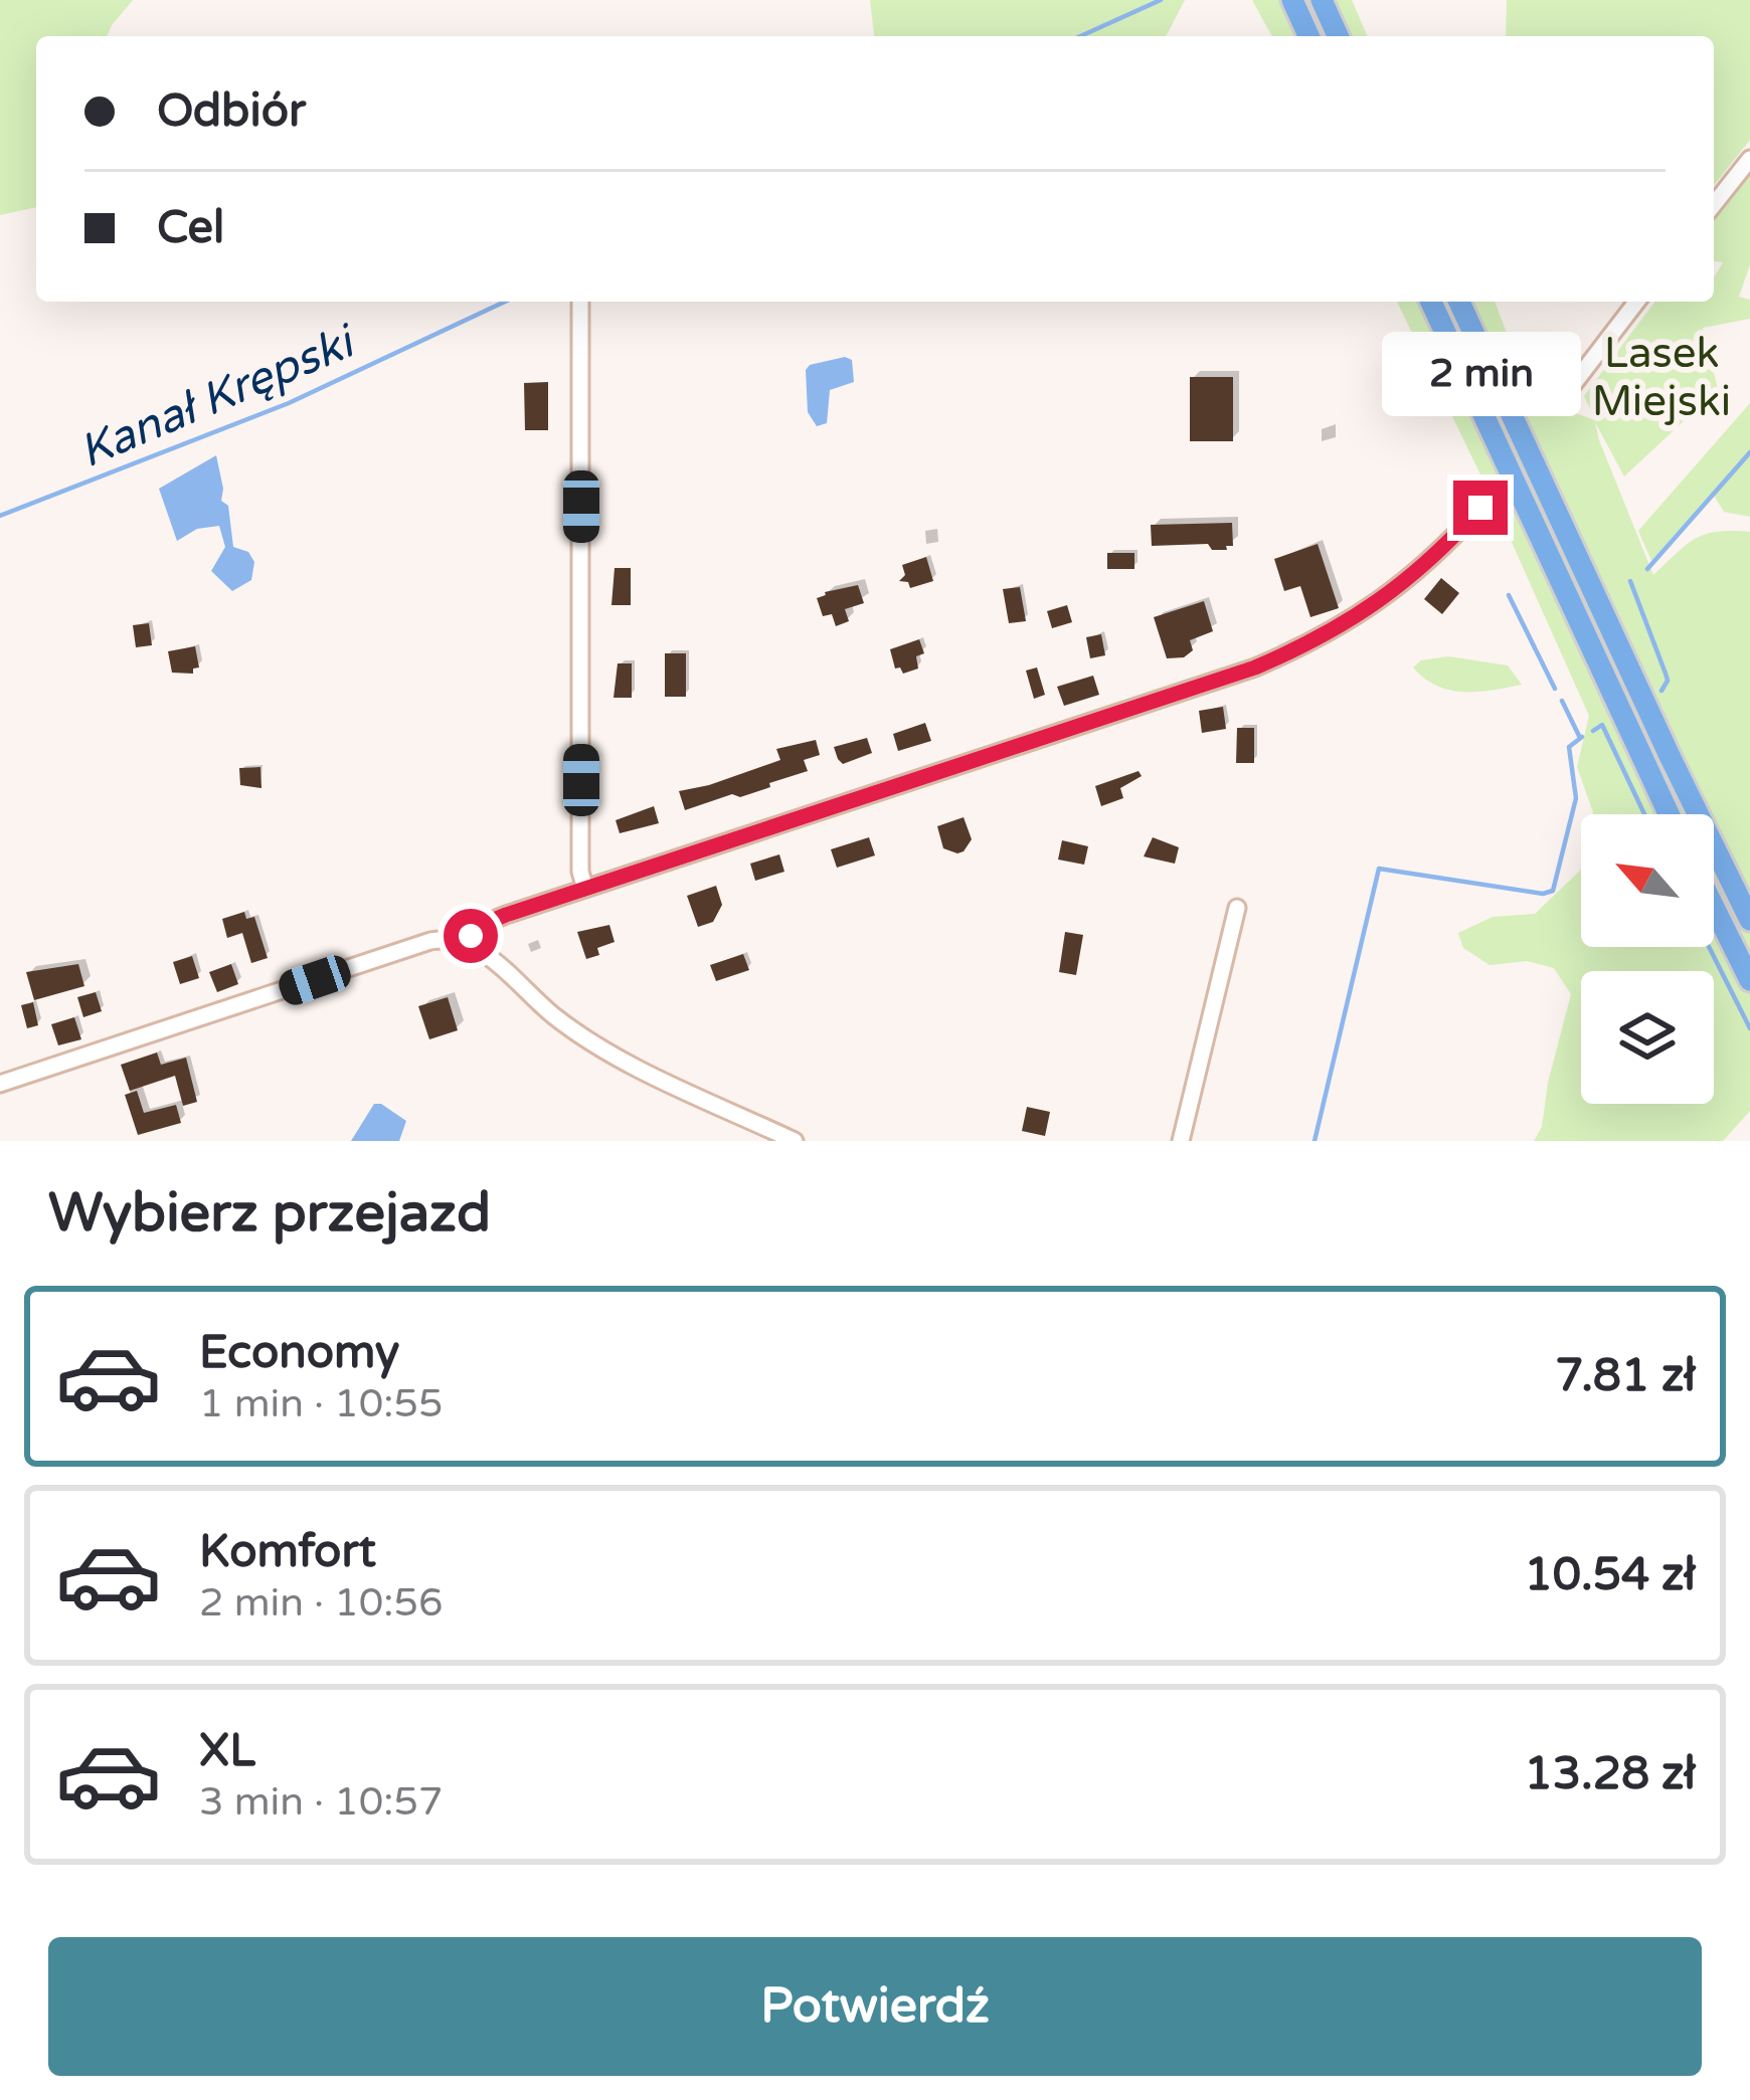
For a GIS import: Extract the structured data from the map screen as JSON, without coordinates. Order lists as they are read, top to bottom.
{
  "water": ["Kanał Krępski"],
  "parks": ["Lasek Miejski"],
  "north": "top left",
  "page": {
    "banner": ["Odbiór", "Cel"],
    "bubble": "2 min",
    "heading": "Wybierz przejazd",
    "list": [
      {
        "name": "Economy",
        "note": "1 min · 10:55",
        "value": "7.81 zł"
      },
      {
        "name": "Komfort",
        "note": "2 min · 10:56",
        "value": "10.54 zł"
      },
      {
        "name": "XL",
        "note": "3 min · 10:57",
        "value": "13.28 zł"
      }
    ],
    "buttons": "Potwierdź"
  }
}
